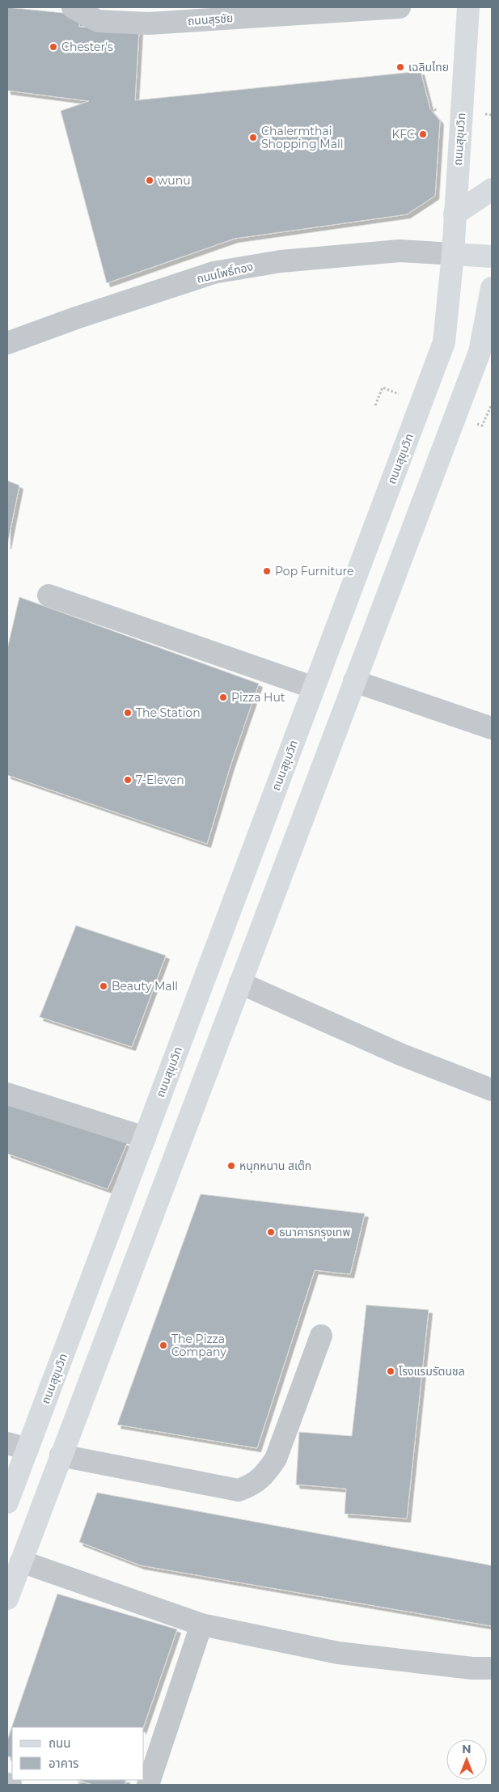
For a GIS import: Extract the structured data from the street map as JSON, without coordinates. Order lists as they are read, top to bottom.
{
  "streets": {
    "main road": ["ถนนสุขุมวิท"],
    "street": ["ถนนสุรชัย", "ถนนโพธิ์ทอง"]
  },
  "crossings": [
    ["ถนนสุขุมวิท", "ถนนโพธิ์ทอง"]
  ],
  "places": [
    "Chester's",
    "เฉลิมไทย",
    "KFC",
    "Chalermthai Shopping Mall",
    "wunu",
    "Pop Furniture",
    "Pizza Hut",
    "The Station",
    "7-Eleven",
    "Beauty Mall",
    "หนุกหนาน สเต๊ก",
    "ธนาคารกรุงเทพ",
    "The Pizza Company",
    "โรงแรมรัตนชล"
  ],
  "legend": ["ถนน", "อาคาร"],
  "north": "top"
}
